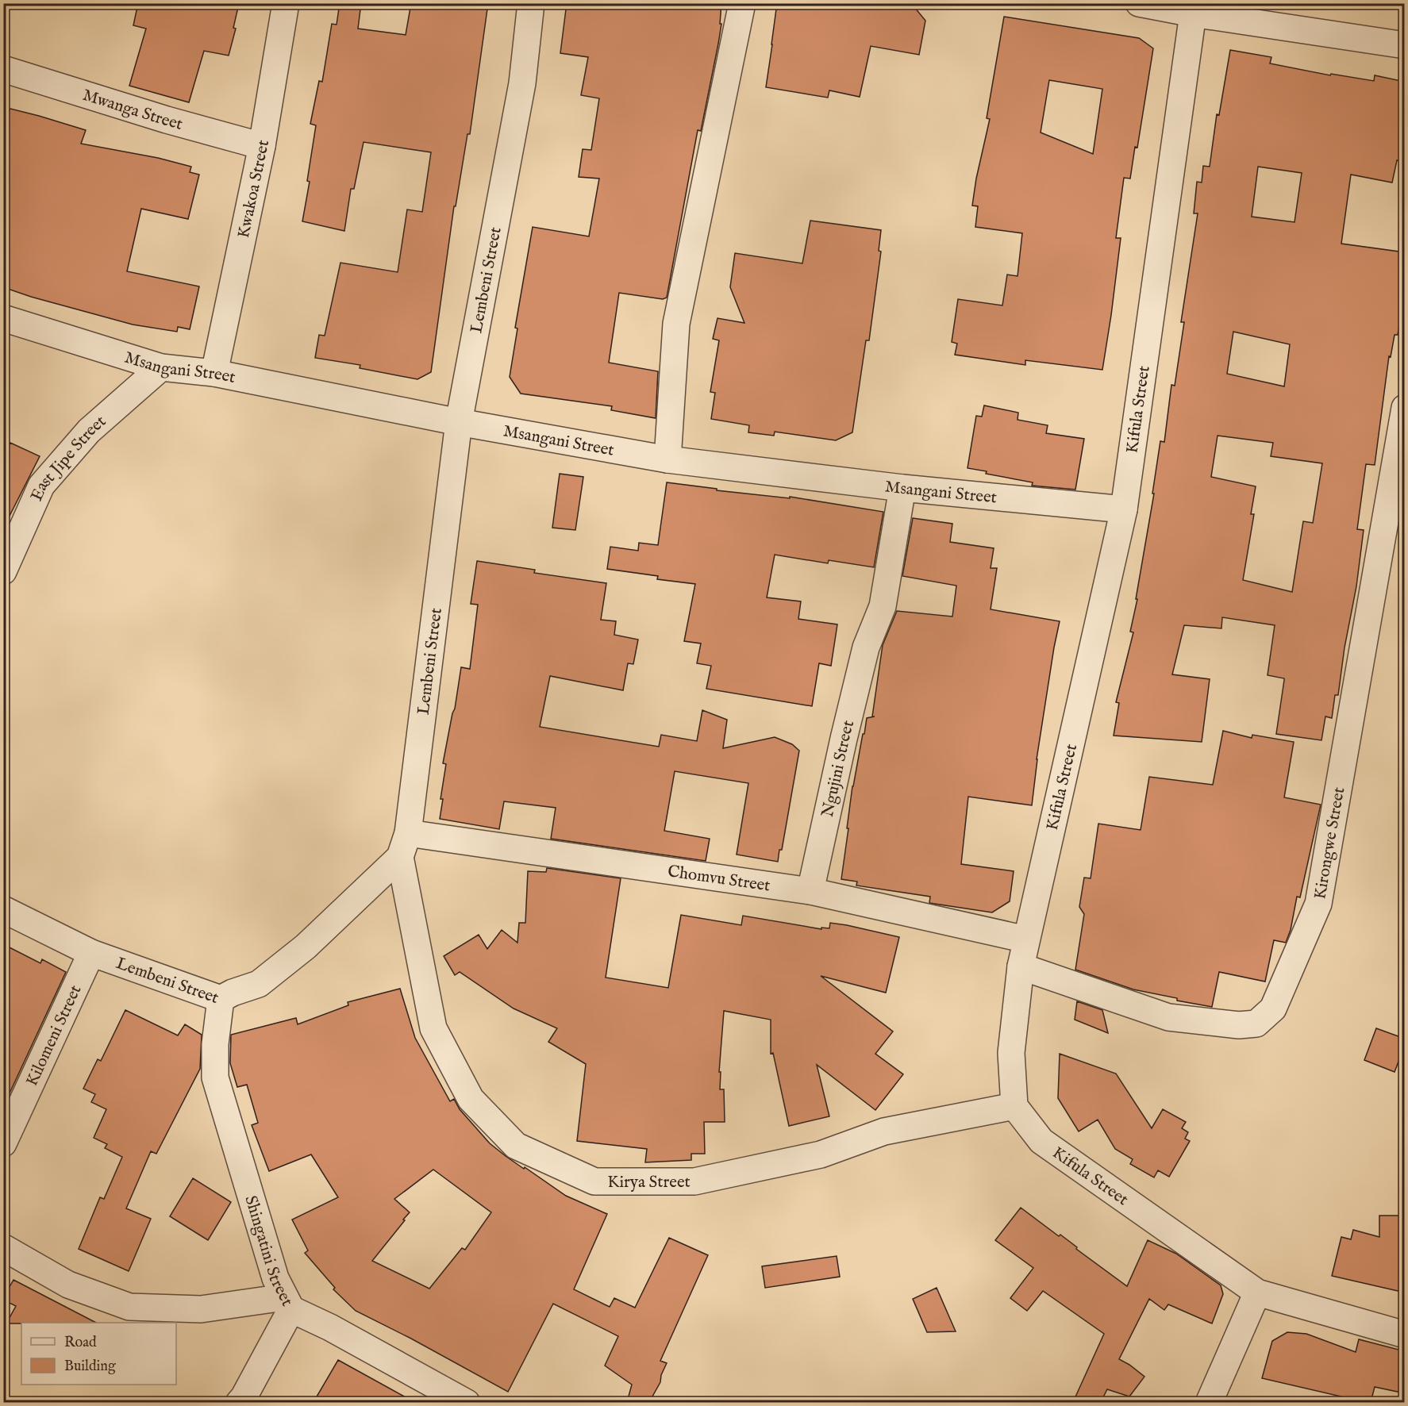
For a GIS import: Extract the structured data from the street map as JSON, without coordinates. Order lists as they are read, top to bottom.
{
  "streets": {
    "street": [
      "Mwanga Street",
      "Kwakoa Street",
      "Lembeni Street",
      "Msangani Street",
      "Kifula Street",
      "East Jipe Street",
      "Ngujini Street",
      "Kirongwe Street",
      "Chomvu Street",
      "Kilomeni Street",
      "Kirya Street",
      "Shingatini Street"
    ]
  },
  "crossings": [
    ["Mwanga Street", "Kwakoa Street"],
    ["Kwakoa Street", "Msangani Street"],
    ["Lembeni Street", "Msangani Street"],
    ["Lembeni Street", "Chomvu Street"],
    ["Lembeni Street", "Kilomeni Street"],
    ["Lembeni Street", "Kirya Street"],
    ["Lembeni Street", "Shingatini Street"],
    ["Msangani Street", "Kifula Street"],
    ["Msangani Street", "East Jipe Street"],
    ["Msangani Street", "Ngujini Street"],
    ["Kifula Street", "Kirongwe Street"],
    ["Kifula Street", "Chomvu Street"],
    ["Kifula Street", "Kirya Street"],
    ["Ngujini Street", "Chomvu Street"],
    ["Chomvu Street", "Kirya Street"]
  ],
  "legend": ["Road", "Building"]
}
